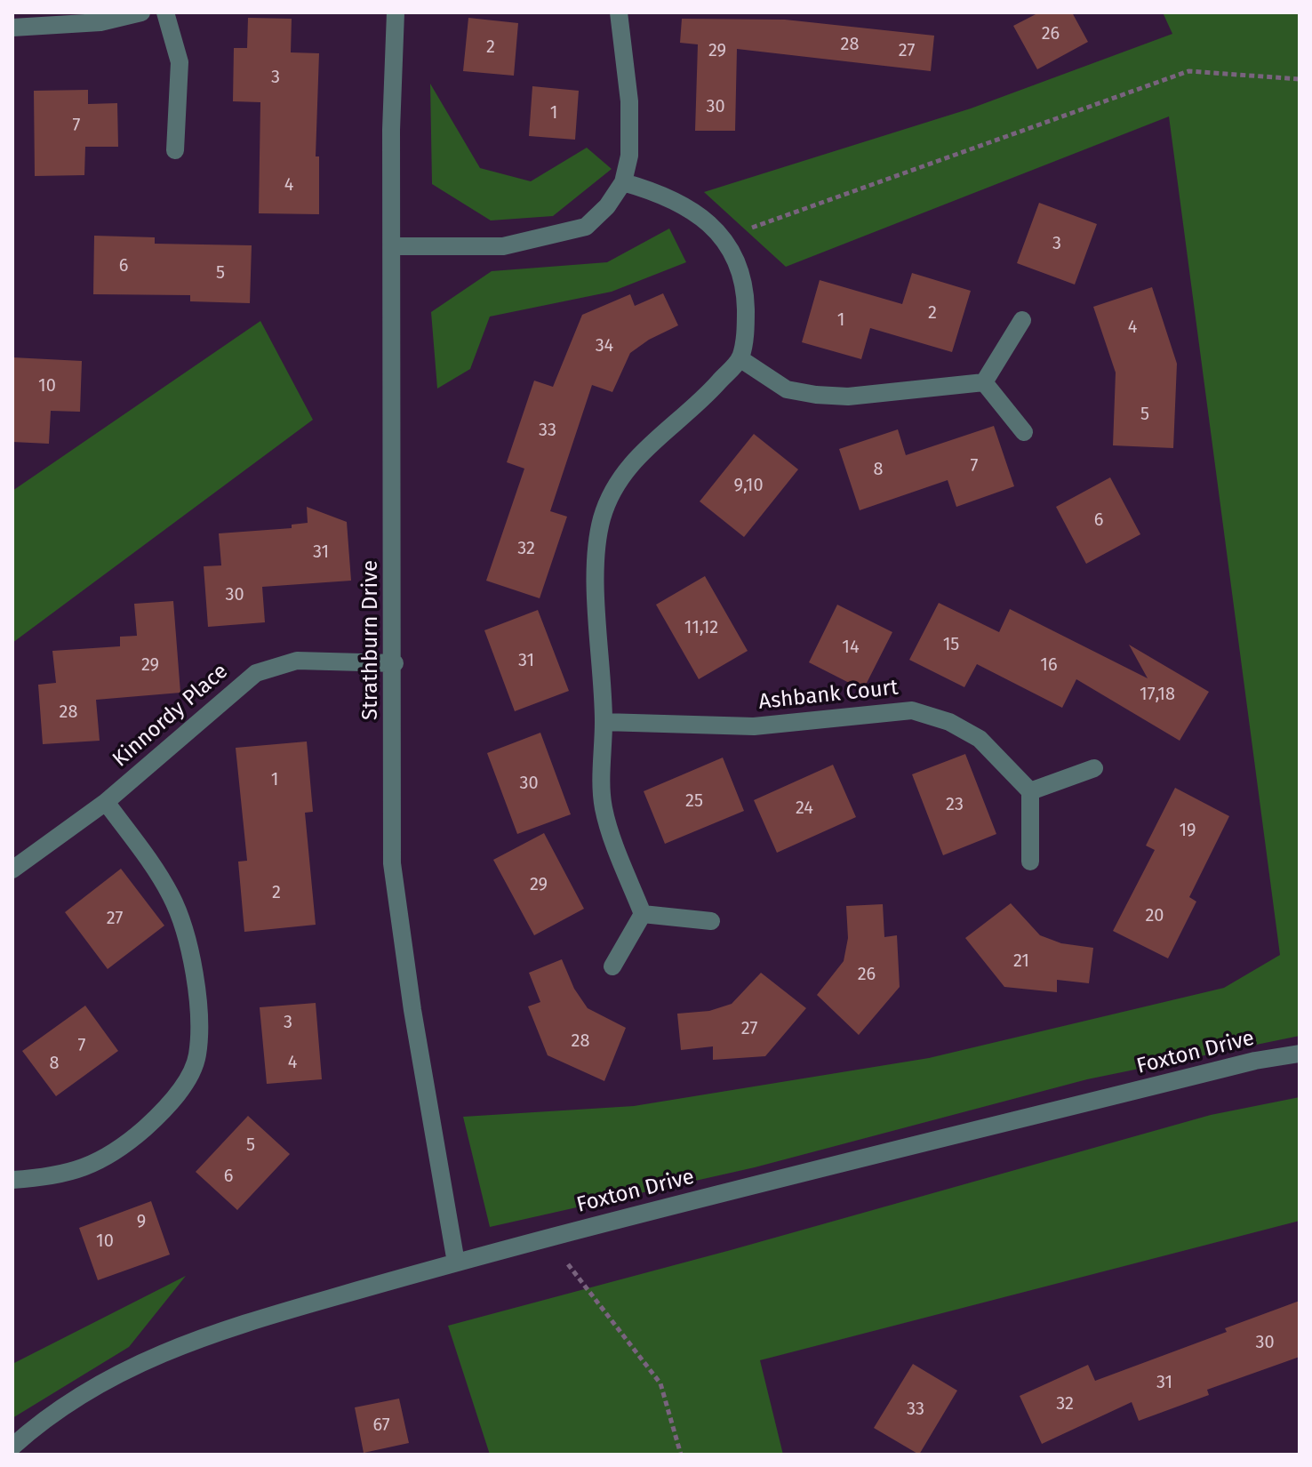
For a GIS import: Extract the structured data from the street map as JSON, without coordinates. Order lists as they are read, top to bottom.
{
  "streets": {
    "street": [
      "Strathburn Drive",
      "Ashbank Court",
      "Kinnordy Place",
      "Foxton Drive"
    ]
  },
  "crossings": [
    ["Strathburn Drive", "Kinnordy Place"],
    ["Strathburn Drive", "Foxton Drive"]
  ],
  "house_numbers": [
    "26",
    "28",
    "2",
    "29",
    "27",
    "3",
    "30",
    "1",
    "7",
    "4",
    "3",
    "6",
    "5",
    "2",
    "1",
    "4",
    "34",
    "10",
    "5",
    "33",
    "7",
    "8",
    "9,10",
    "6",
    "32",
    "31",
    "30",
    "11,12",
    "15",
    "14",
    "31",
    "29",
    "16",
    "17,18",
    "28",
    "1",
    "30",
    "25",
    "23",
    "24",
    "19",
    "29",
    "2",
    "20",
    "27",
    "21",
    "26",
    "3",
    "27",
    "28",
    "7",
    "4",
    "8",
    "5",
    "6",
    "9",
    "10",
    "30",
    "31",
    "32",
    "33",
    "67"
  ]
}
